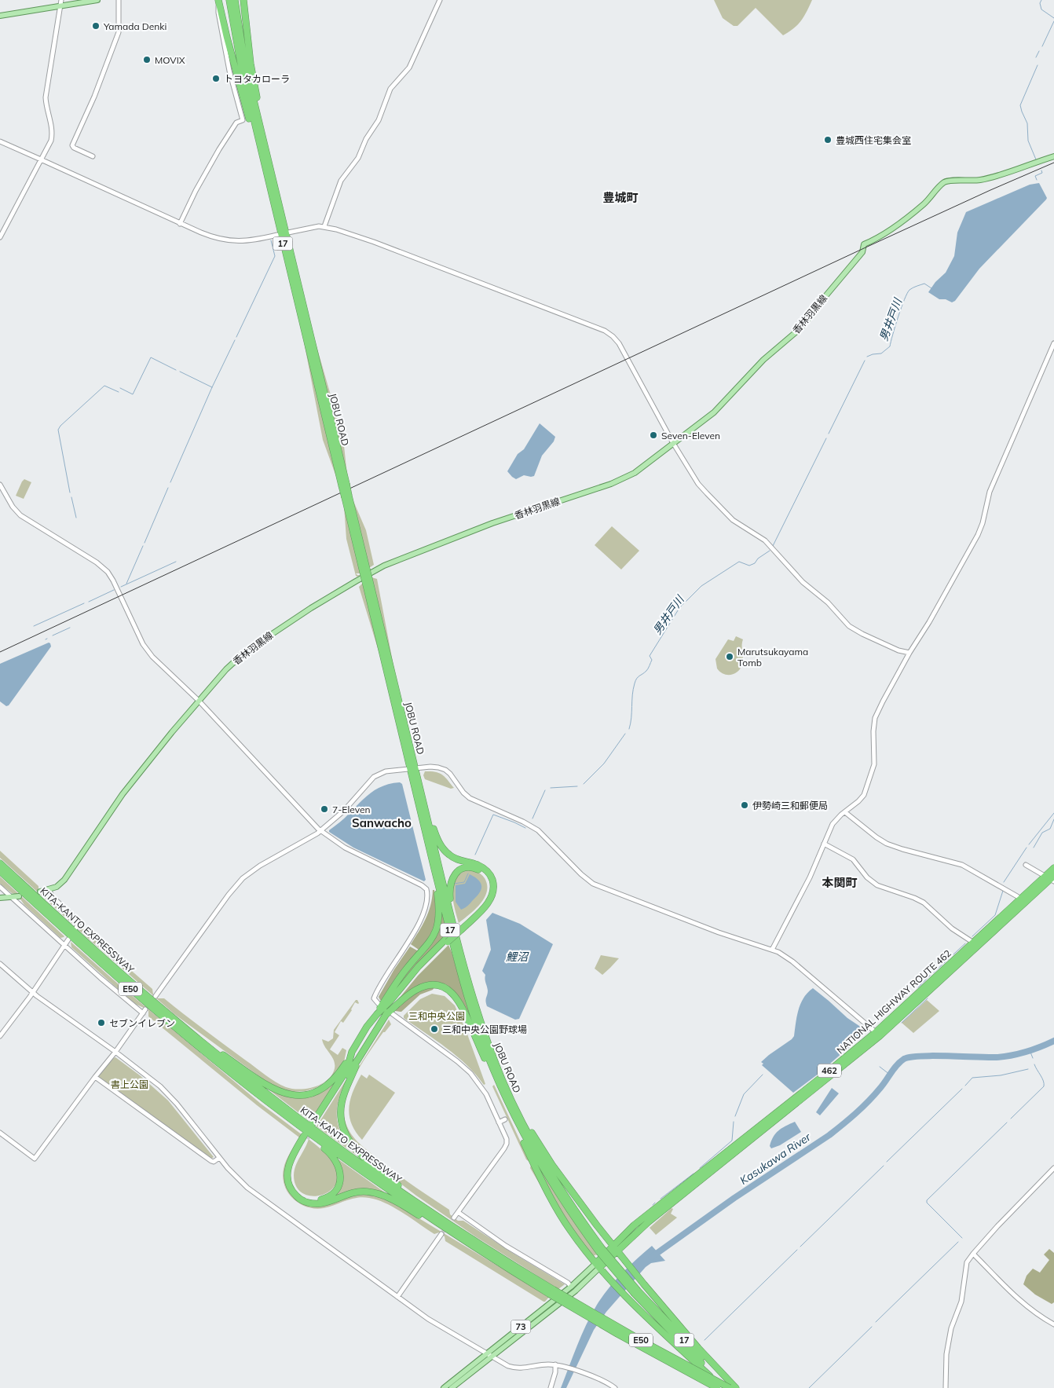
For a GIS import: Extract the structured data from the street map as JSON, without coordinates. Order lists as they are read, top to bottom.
{
  "streets": {
    "highway": [
      "17",
      "JOBU ROAD",
      "KITA-KANTO EXPRESSWAY",
      "E50",
      "NATIONAL HIGHWAY ROUTE 462",
      "462"
    ],
    "main road": ["香林羽黒線", "73"]
  },
  "crossings": [
    ["JOBU ROAD", "KITA-KANTO EXPRESSWAY"],
    ["NATIONAL HIGHWAY ROUTE 462", "73"]
  ],
  "districts": ["豊城町", "Sanwacho", "本関町"],
  "water": ["男井戸川", "鯉沼", "Kasukawa River"],
  "parks": ["三和中央公園", "書上公園"],
  "places": [
    "Yamada Denki",
    "MOVIX",
    "トヨタカローラ",
    "豊城西住宅集会室",
    "Seven-Eleven",
    "Marutsukayama Tomb",
    "伊勢崎三和郵便局",
    "7-Eleven",
    "セブンイレブン",
    "三和中央公園野球場"
  ]
}
